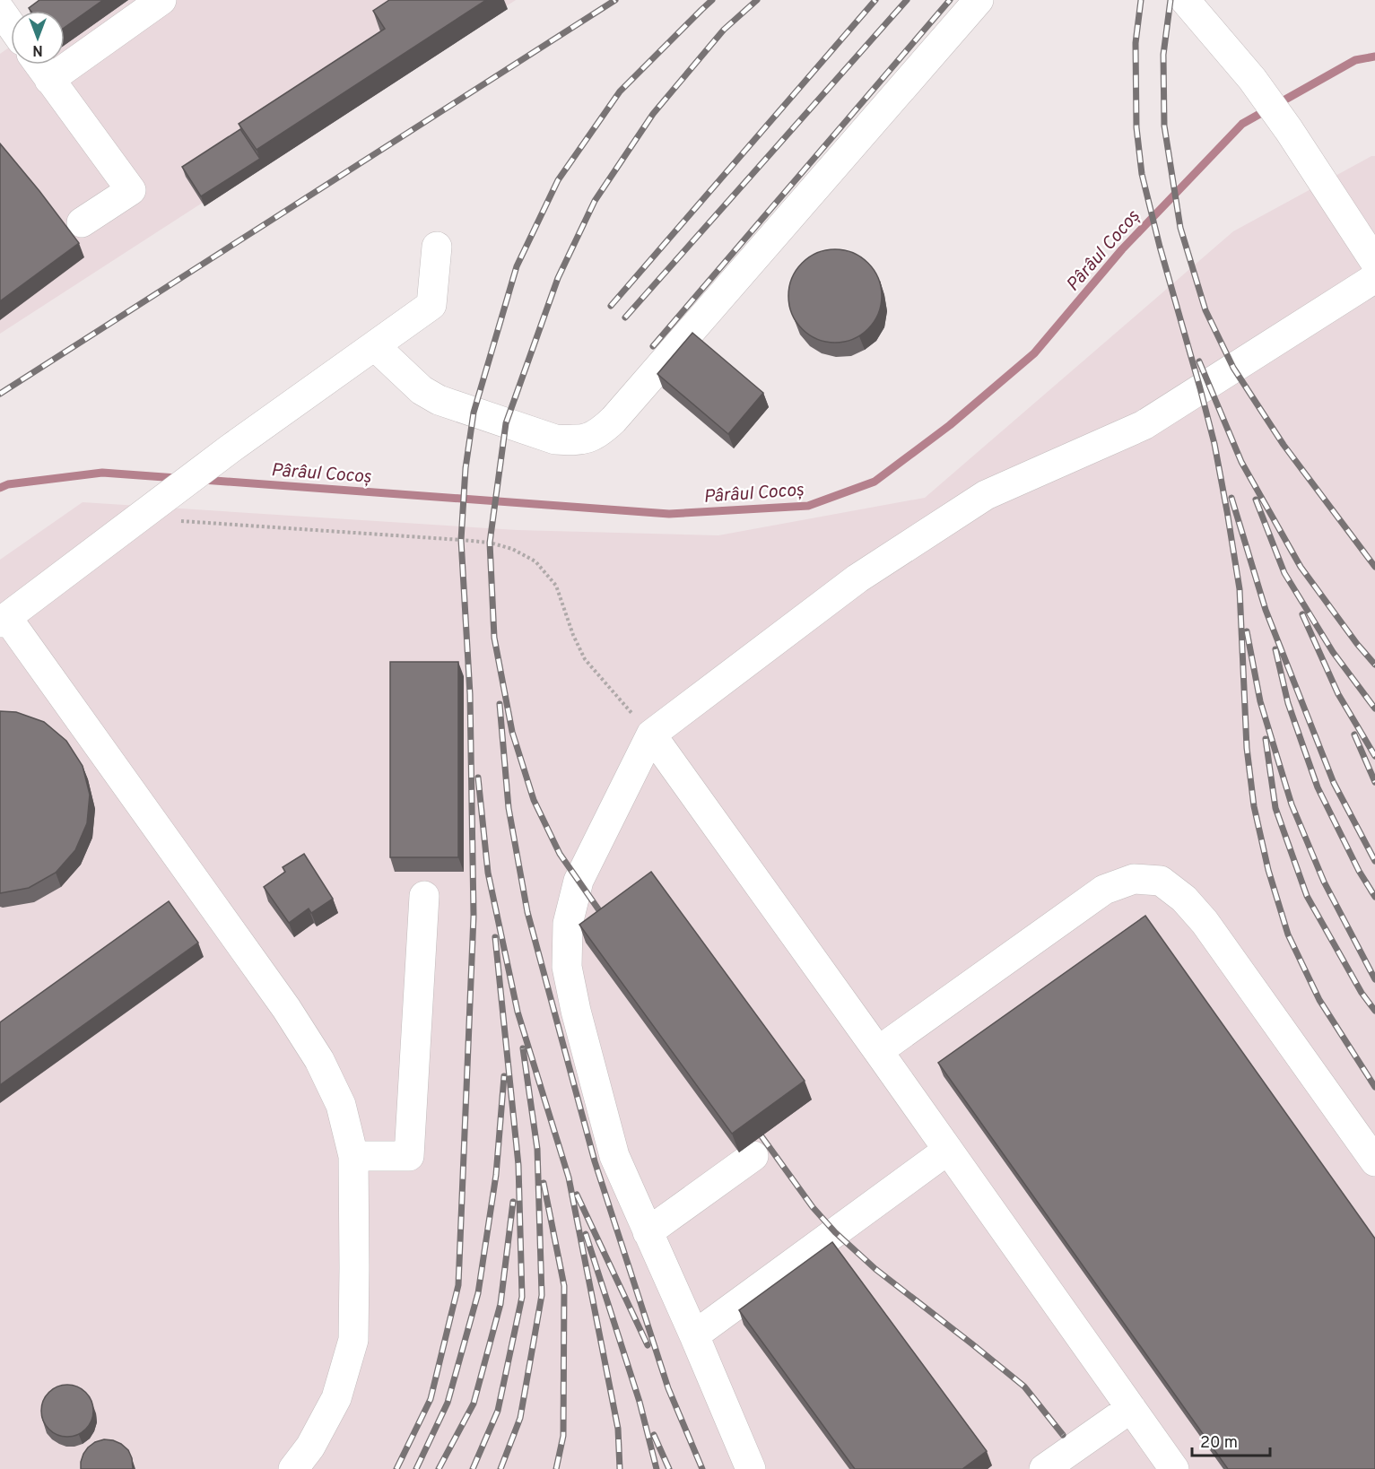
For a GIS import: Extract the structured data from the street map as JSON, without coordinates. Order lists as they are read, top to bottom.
{
  "water": ["Pârâul Cocoș"],
  "scale_bar": "20 m",
  "north": "bottom"
}
